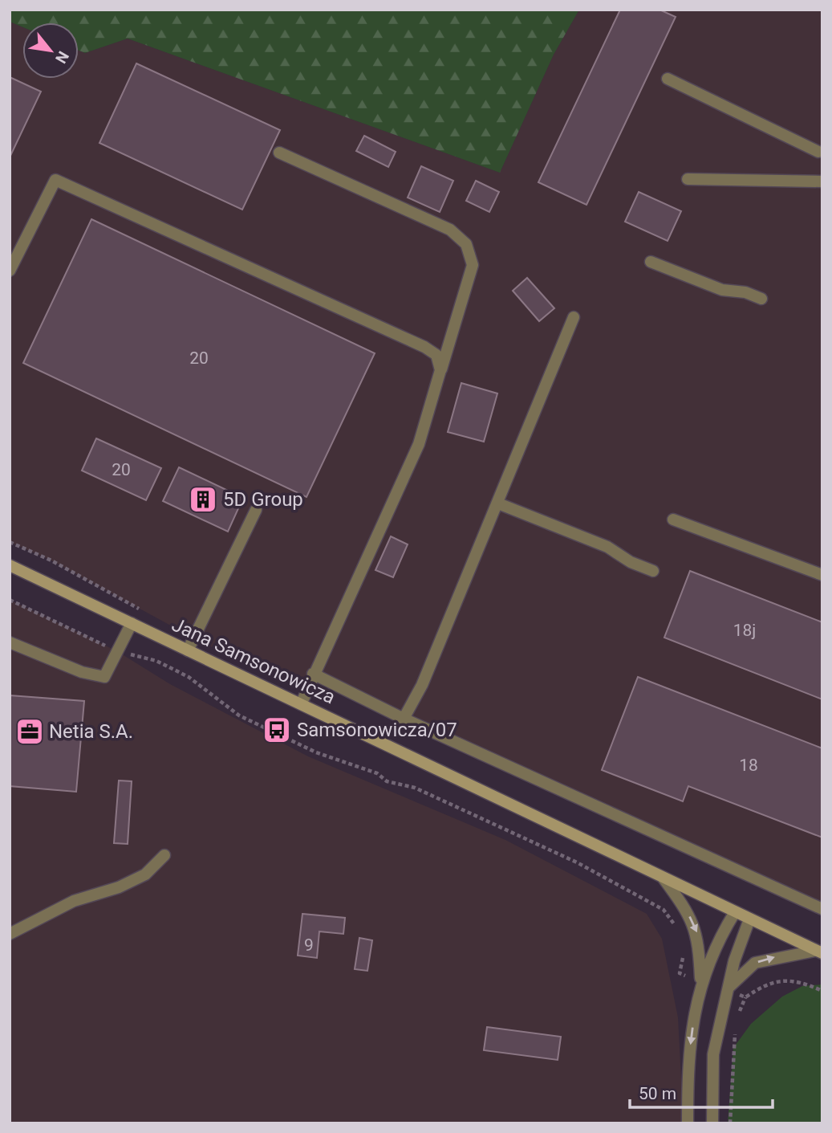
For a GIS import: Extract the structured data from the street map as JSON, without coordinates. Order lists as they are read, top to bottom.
{
  "streets": {
    "main road": ["Jana Samsonowicza"]
  },
  "places": {
    "building": ["5D Group"],
    "bus stop": ["Samsonowicza/07"],
    "office": ["Netia S.A."]
  },
  "house_numbers": [
    "20",
    "20",
    "18j",
    "18",
    "9"
  ],
  "scale_bar": "50 m",
  "north": "bottom right"
}
